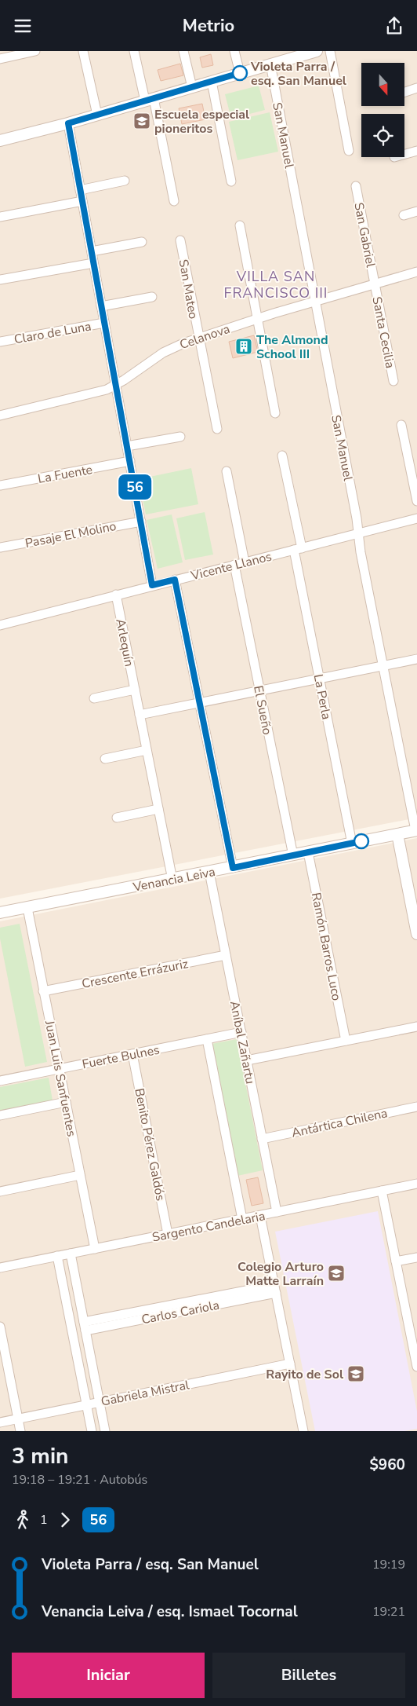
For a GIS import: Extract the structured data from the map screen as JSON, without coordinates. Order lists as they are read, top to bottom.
{
  "streets": {
    "street": [
      "San Manuel",
      "San Gabriel",
      "San Mateo",
      "Claro de Luna",
      "Santa Cecilia",
      "Celanova",
      "La Fuente",
      "Pasaje El Molino",
      "Vicente Llanos",
      "Arlequín",
      "La Perla",
      "El Sueño",
      "Venancia Leiva",
      "Ramón Barros Luco",
      "Crescente Errázuriz",
      "Aníbal Zañartu",
      "Fuerte Bulnes",
      "Juan Luis Sanfuentes",
      "Antártica Chilena",
      "Benito Pérez Galdós",
      "Sargento Candelaria",
      "Carlos Cariola",
      "Gabriela Mistral"
    ]
  },
  "crossings": [
    ["San Manuel", "Celanova"],
    ["San Manuel", "Vicente Llanos"],
    ["San Manuel", "Venancia Leiva"],
    ["San Gabriel", "Santa Cecilia"],
    ["San Gabriel", "Celanova"],
    ["San Mateo", "Celanova"],
    ["Santa Cecilia", "Celanova"],
    ["Vicente Llanos", "Arlequín"],
    ["Vicente Llanos", "La Perla"],
    ["Vicente Llanos", "El Sueño"],
    ["Arlequín", "Venancia Leiva"],
    ["La Perla", "Venancia Leiva"],
    ["El Sueño", "Venancia Leiva"],
    ["Venancia Leiva", "Ramón Barros Luco"],
    ["Venancia Leiva", "Aníbal Zañartu"],
    ["Venancia Leiva", "Juan Luis Sanfuentes"],
    ["Crescente Errázuriz", "Aníbal Zañartu"],
    ["Crescente Errázuriz", "Juan Luis Sanfuentes"],
    ["Aníbal Zañartu", "Fuerte Bulnes"],
    ["Aníbal Zañartu", "Antártica Chilena"],
    ["Aníbal Zañartu", "Sargento Candelaria"],
    ["Fuerte Bulnes", "Juan Luis Sanfuentes"],
    ["Fuerte Bulnes", "Benito Pérez Galdós"],
    ["Juan Luis Sanfuentes", "Sargento Candelaria"],
    ["Benito Pérez Galdós", "Sargento Candelaria"]
  ],
  "districts": ["VILLA SAN FRANCISCO III"],
  "places": {
    "other": ["Violeta Parra / esq. San Manuel"],
    "school or university": ["Escuela especial pioneritos", "Colegio Arturo Matte Larraín", "Rayito de Sol"],
    "building": ["The Almond School III"]
  },
  "lines": ["bus line 56"],
  "north": "bottom",
  "page": {
    "header": "Metrio",
    "on_map": "56",
    "heading": ["3 min", "19:18 – 19:21 · Autobús", "$960"],
    "legs": ["1", "56"],
    "list": [
      {
        "name": "Violeta Parra / esq. San Manuel",
        "value": "19:19"
      },
      {
        "name": "Venancia Leiva / esq. Ismael Tocornal",
        "value": "19:21"
      }
    ],
    "buttons": ["Iniciar", "Billetes"]
  }
}
